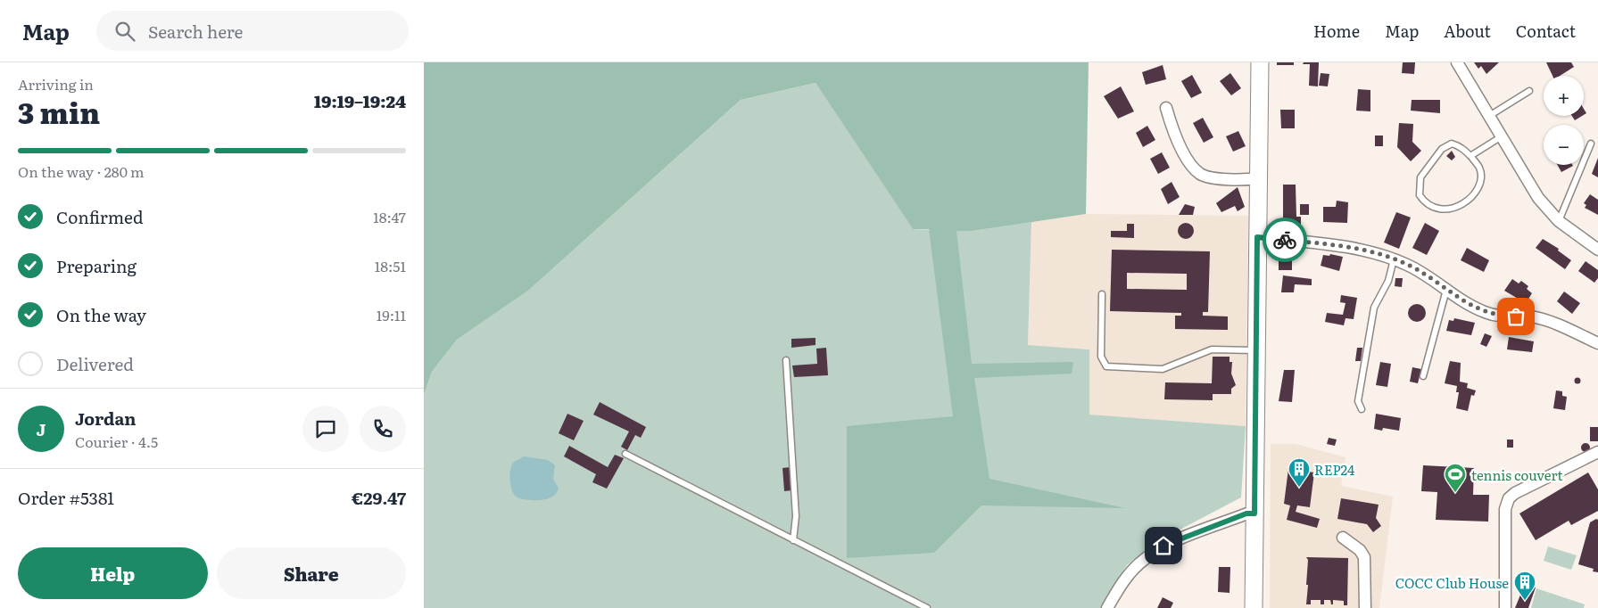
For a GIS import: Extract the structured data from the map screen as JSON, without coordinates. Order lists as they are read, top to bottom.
{
  "places": {
    "building": ["REP24", "COCC Club House"],
    "sports": ["tennis couvert"]
  },
  "page": {
    "header": "Map",
    "search": "Search here",
    "nav": [
      "Home",
      "Map",
      "About",
      "Contact"
    ],
    "heading": ["3 min", "Arriving in", "19:19–19:24"],
    "panel": [
      "Jordan",
      "Courier · 4.5",
      "Order #5381",
      "€29.47"
    ],
    "map_buttons": ["+", "−"],
    "bar": "On the way · 280 m",
    "list": [
      ["Confirmed", "18:47"],
      ["Preparing", "18:51"],
      ["On the way", "19:11"],
      "Delivered"
    ],
    "round": "J",
    "buttons": ["Help", "Share"]
  }
}
